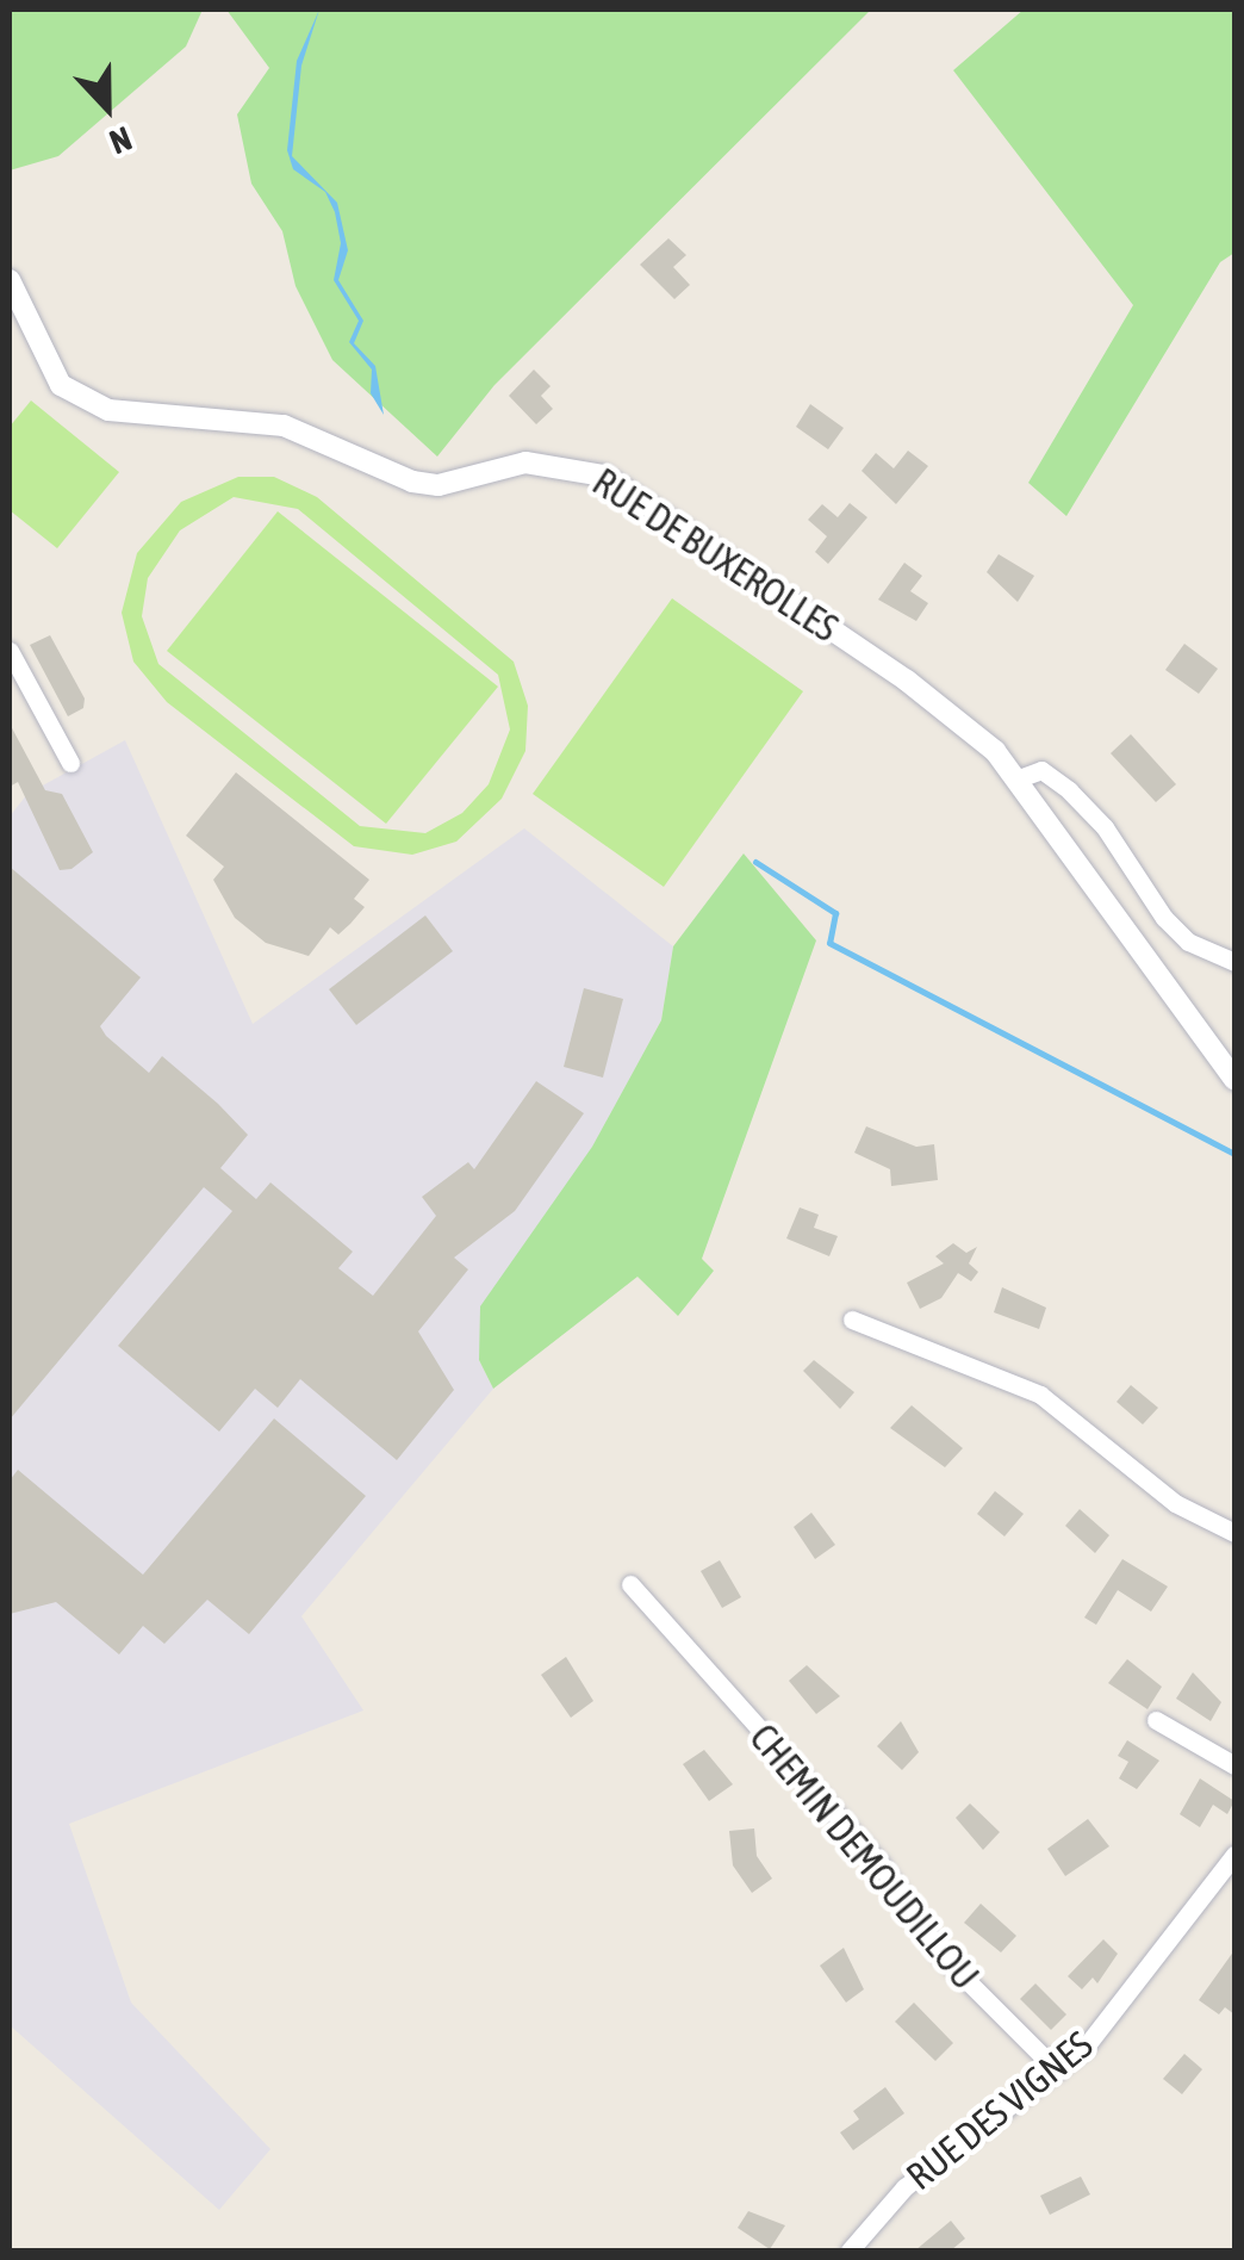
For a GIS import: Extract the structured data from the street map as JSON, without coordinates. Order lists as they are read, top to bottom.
{
  "streets": {
    "street": ["RUE DE BUXEROLLES", "CHEMIN DEMOUDILLOU", "RUE DES VIGNES"]
  },
  "crossings": [
    ["CHEMIN DEMOUDILLOU", "RUE DES VIGNES"]
  ],
  "north": "bottom"
}
